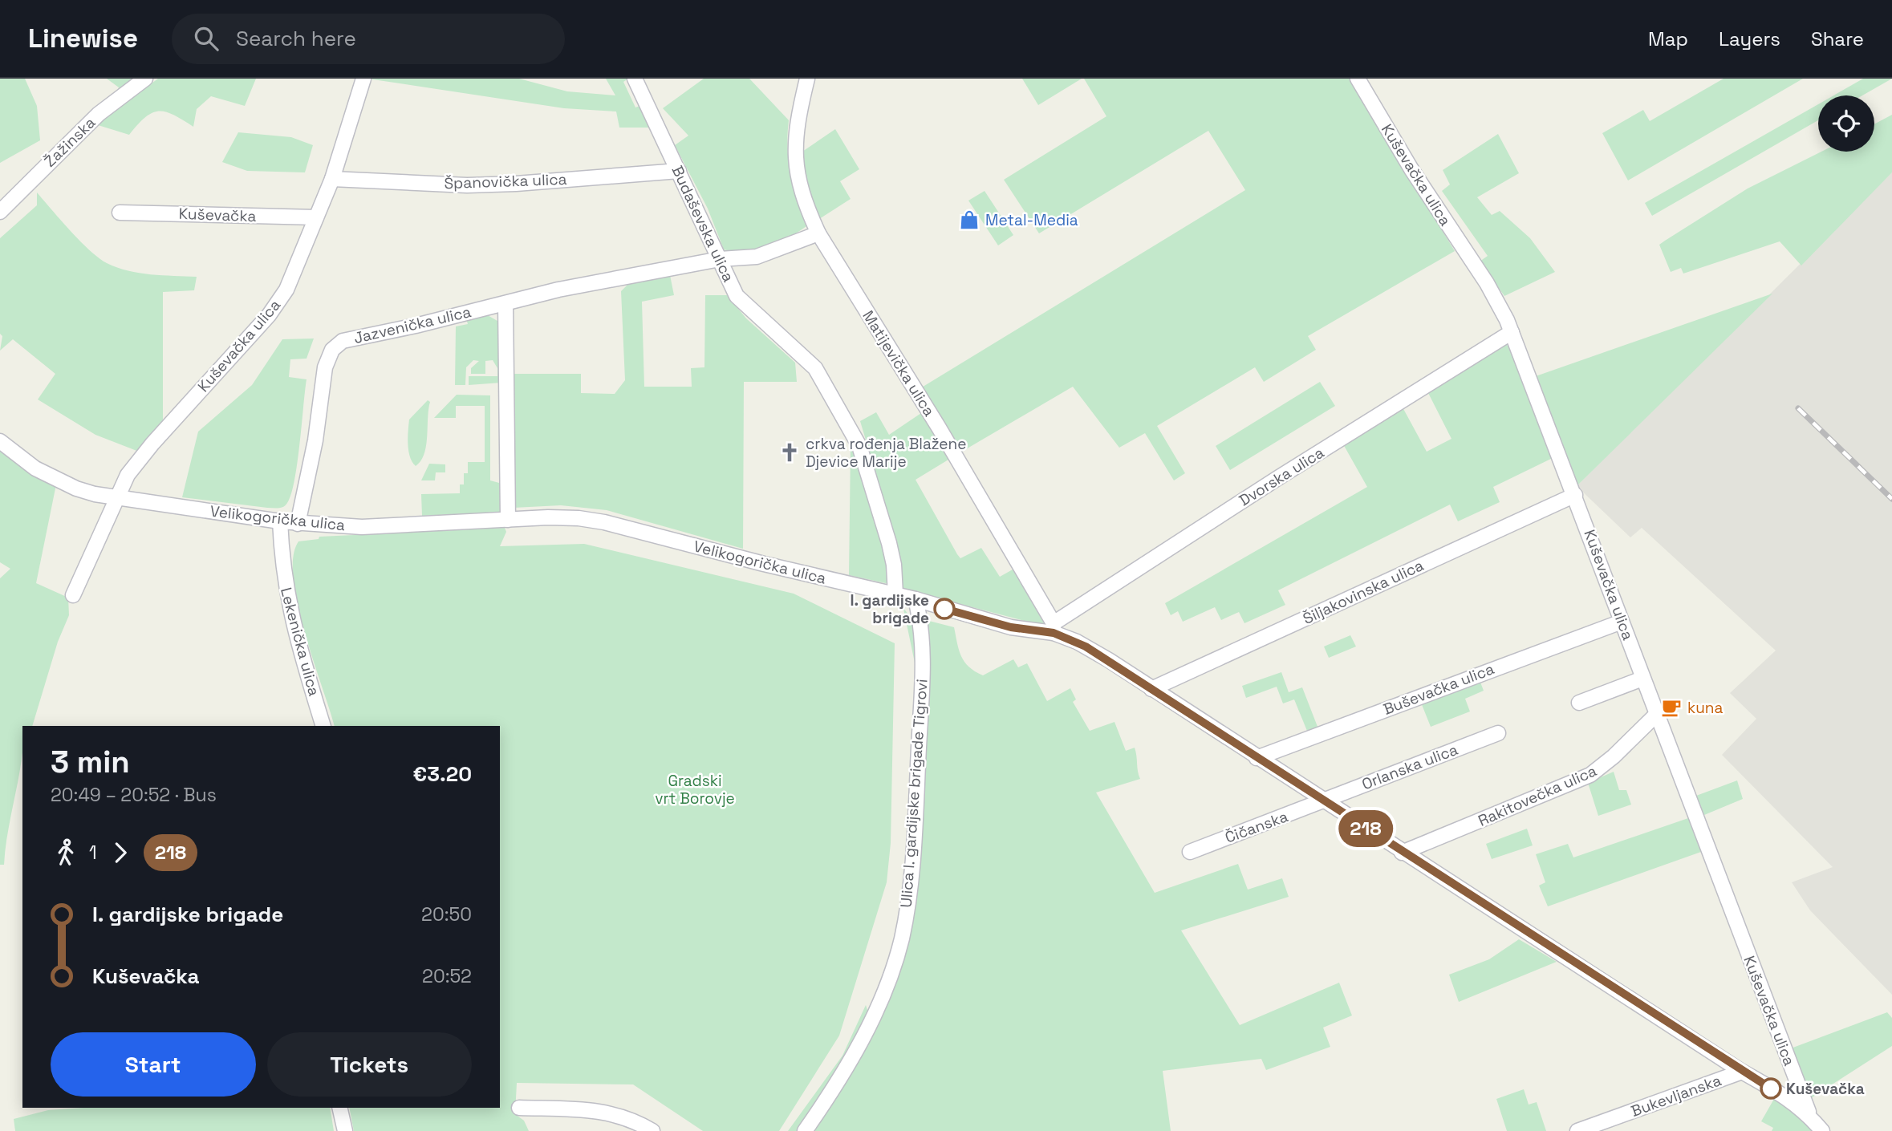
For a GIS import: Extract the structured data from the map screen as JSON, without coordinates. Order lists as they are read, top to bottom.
{
  "streets": {
    "street": [
      "Žažinska",
      "Kuševačka ulica",
      "Španovička ulica",
      "Kuševačka",
      "Budaševska ulica",
      "Jazvenička ulica",
      "Matijevička ulica",
      "Dvorska ulica",
      "Velikogorička ulica",
      "Šiljakovinska ulica",
      "Lekenička ulica",
      "Buševačka ulica",
      "Orlanska ulica",
      "Ulica I. gardijske brigade Tigrovi",
      "Rakitovečka ulica",
      "Čičanska",
      "Bukevljanska"
    ]
  },
  "crossings": [
    ["Kuševačka ulica", "Španovička ulica"],
    ["Kuševačka ulica", "Kuševačka"],
    ["Kuševačka ulica", "Dvorska ulica"],
    ["Kuševačka ulica", "Velikogorička ulica"],
    ["Kuševačka ulica", "Šiljakovinska ulica"],
    ["Kuševačka ulica", "Buševačka ulica"],
    ["Kuševačka ulica", "Rakitovečka ulica"],
    ["Španovička ulica", "Budaševska ulica"],
    ["Budaševska ulica", "Jazvenička ulica"],
    ["Budaševska ulica", "Velikogorička ulica"],
    ["Jazvenička ulica", "Matijevička ulica"],
    ["Jazvenička ulica", "Velikogorička ulica"],
    ["Matijevička ulica", "Dvorska ulica"],
    ["Matijevička ulica", "Velikogorička ulica"],
    ["Dvorska ulica", "Velikogorička ulica"],
    ["Velikogorička ulica", "Šiljakovinska ulica"],
    ["Velikogorička ulica", "Lekenička ulica"],
    ["Velikogorička ulica", "Buševačka ulica"],
    ["Velikogorička ulica", "Orlanska ulica"],
    ["Velikogorička ulica", "Ulica I. gardijske brigade Tigrovi"],
    ["Velikogorička ulica", "Rakitovečka ulica"],
    ["Velikogorička ulica", "Čičanska"],
    ["Velikogorička ulica", "Bukevljanska"],
    ["Orlanska ulica", "Čičanska"]
  ],
  "parks": ["Gradski vrt Borovje"],
  "places": {
    "shop": ["Metal-Media"],
    "church": ["crkva rođenja Blažene Djevice Marije"],
    "other": ["I. gardijske brigade", "Kuševačka"],
    "cafe": ["kuna"]
  },
  "lines": ["bus line 218"],
  "page": {
    "header": "Linewise",
    "search": "Search here",
    "nav": ["Map", "Layers", "Share"],
    "on_map": "218",
    "heading": ["3 min", "20:49 – 20:52 · Bus", "€3.20"],
    "legs": ["1", "218"],
    "list": [
      {
        "name": "I. gardijske brigade",
        "value": "20:50"
      },
      {
        "name": "Kuševačka",
        "value": "20:52"
      }
    ],
    "buttons": ["Start", "Tickets"]
  }
}
